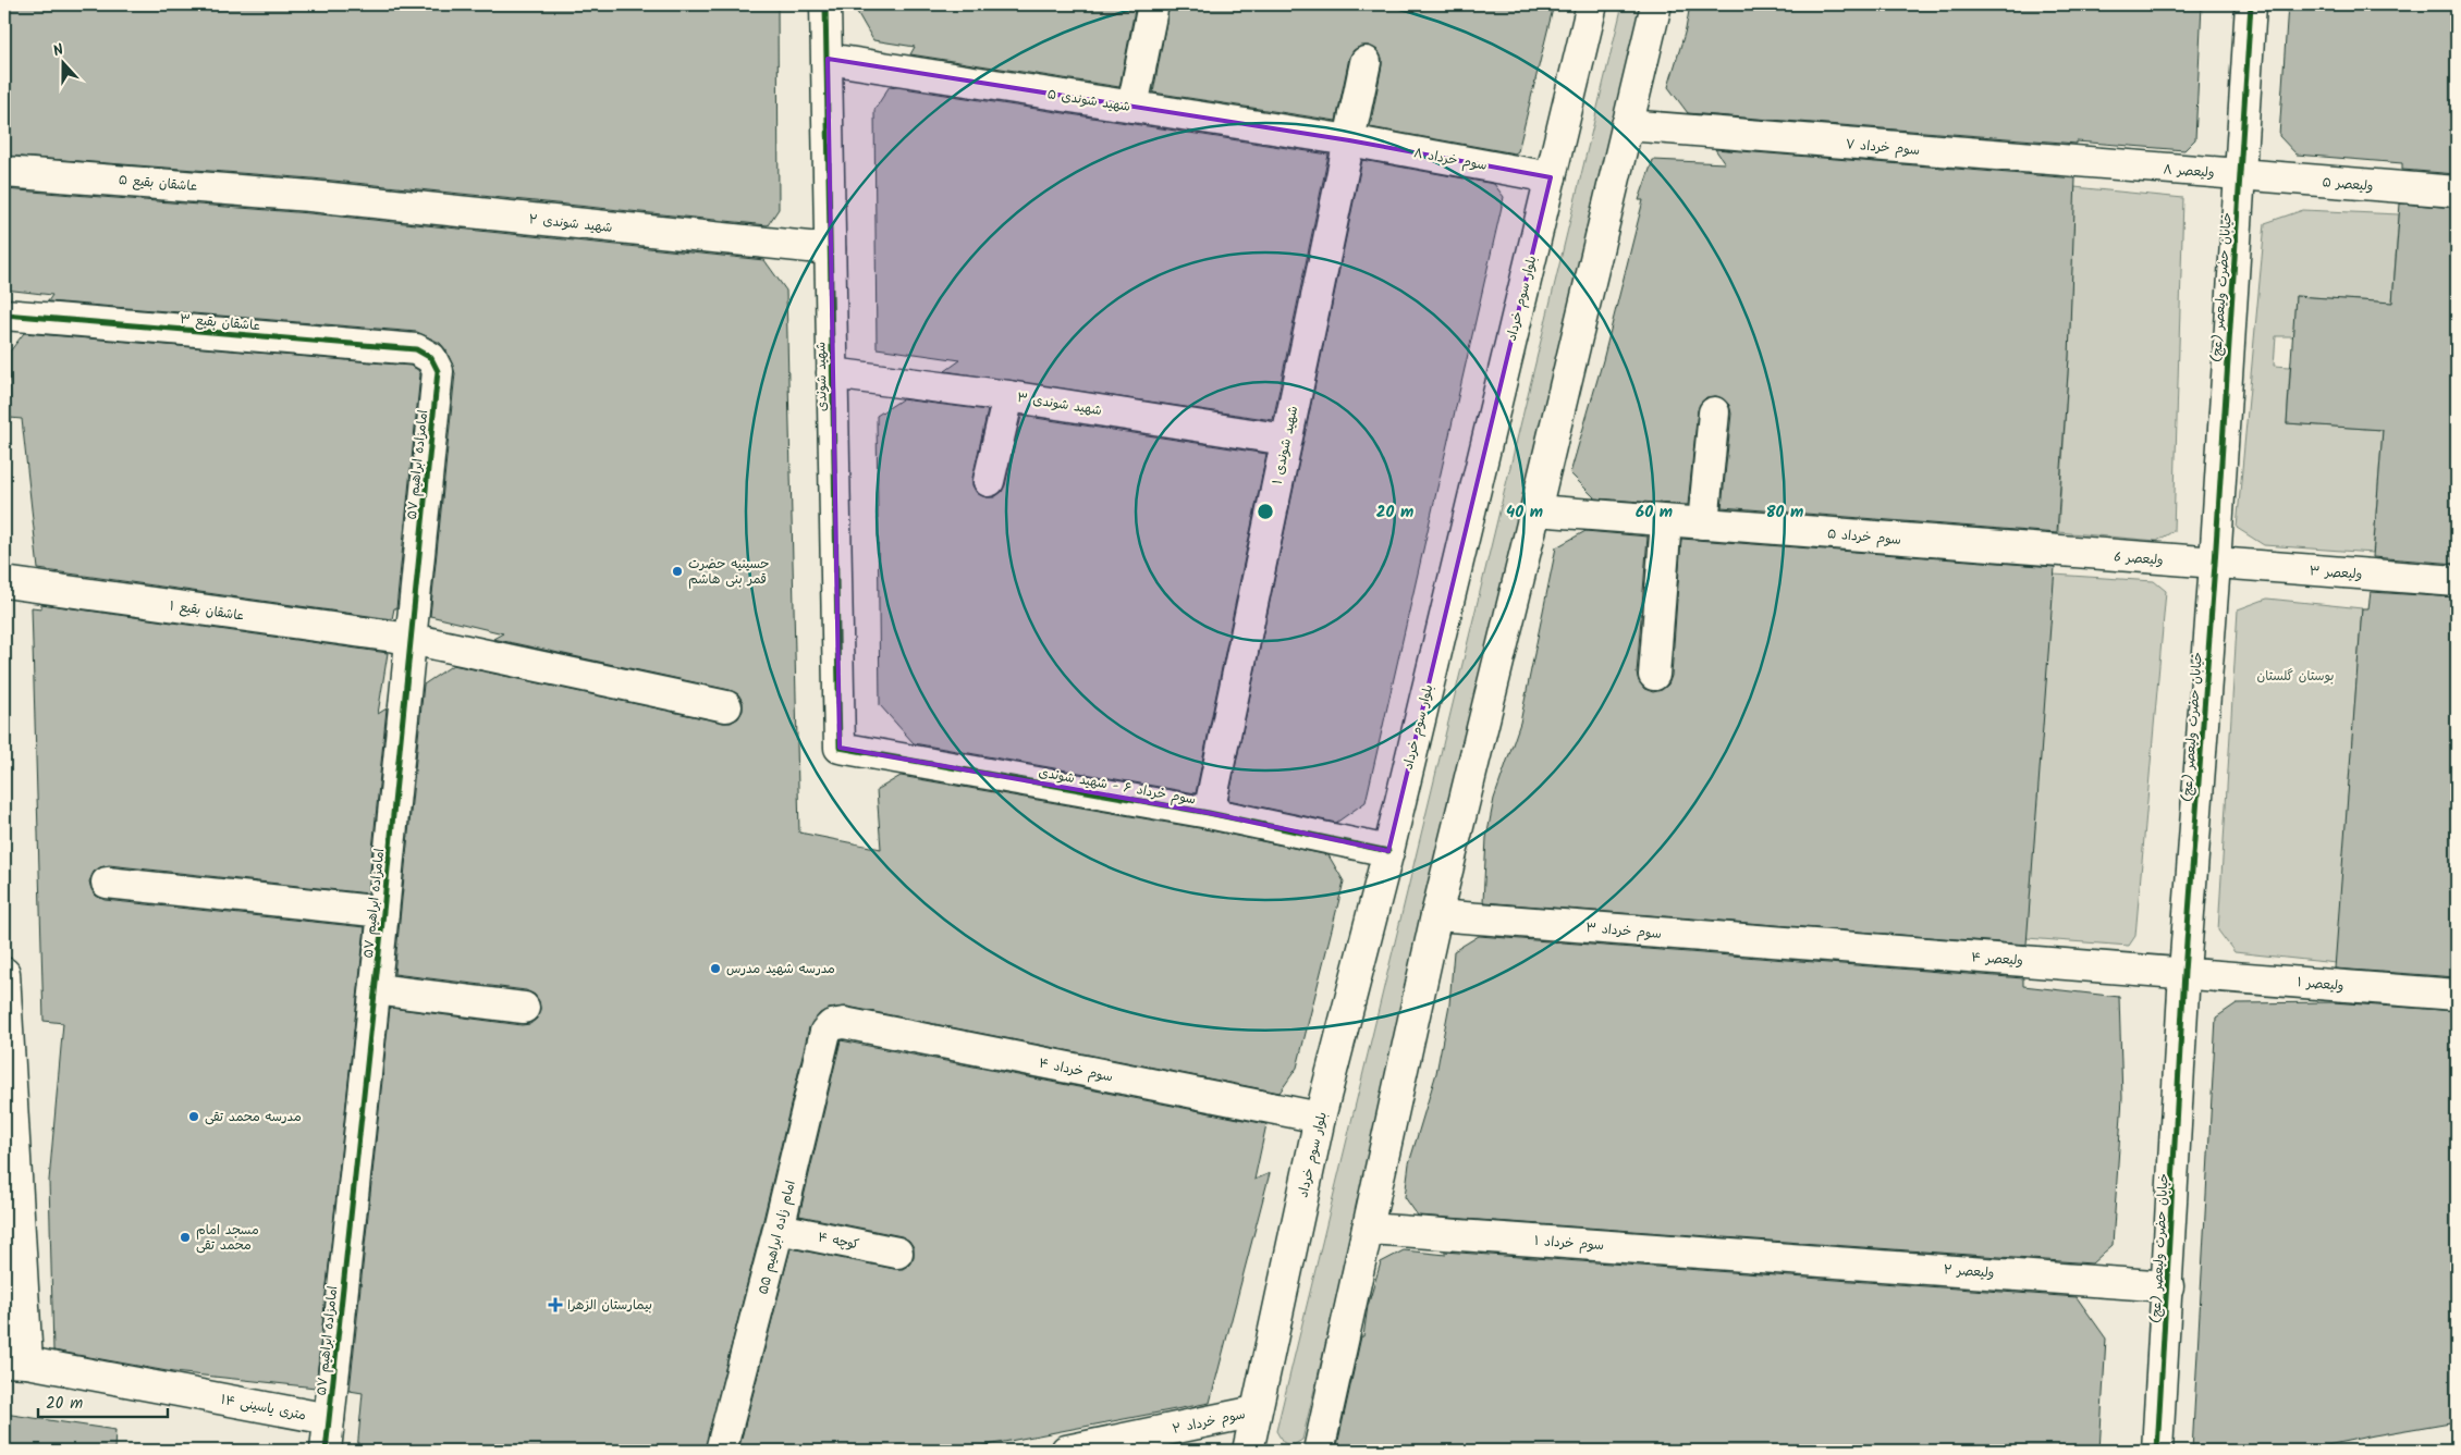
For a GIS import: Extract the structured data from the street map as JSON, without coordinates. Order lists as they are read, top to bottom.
{
  "streets": {
    "street": [
      "شهید شوندی ۵",
      "سوم خرداد ۷",
      "سوم خرداد ۸",
      "ولیعصر ۸",
      "عاشقان بقیع ۵",
      "ولیعصر ۵",
      "شهید شوندی ۲",
      "خیابان حضرت ولیعصر (عج)",
      "بلوار سوم خرداد",
      "عاشقان بقیع ۳",
      "شهید شوندی",
      "شهید شوندی ۳",
      "شهید شوندی ۱",
      "امامزاده ابراهیم ۵۷",
      "سوم خرداد ۵",
      "ولیعصر 6",
      "ولیعصر ۳",
      "عاشقان بقیع ۱",
      "سوم خرداد ۶ - شهید شوندی",
      "سوم خرداد ۳",
      "ولیعصر ۴",
      "ولیعصر ۱",
      "سوم خرداد ۴",
      "امام زاده ابراهیم ۵۵",
      "کوچه ۴",
      "سوم خرداد ۱",
      "ولیعصر ۲",
      "۱۴ متری یاسینی",
      "سوم خرداد ۲"
    ]
  },
  "crossings": [
    ["شهید شوندی ۵", "سوم خرداد ۸"],
    ["شهید شوندی ۵", "شهید شوندی"],
    ["شهید شوندی ۵", "شهید شوندی ۱"],
    ["سوم خرداد ۷", "ولیعصر ۸"],
    ["سوم خرداد ۸", "بلوار سوم خرداد"],
    ["سوم خرداد ۸", "شهید شوندی ۱"],
    ["ولیعصر ۸", "ولیعصر ۵"],
    ["ولیعصر ۸", "خیابان حضرت ولیعصر (عج)"],
    ["عاشقان بقیع ۵", "شهید شوندی ۲"],
    ["ولیعصر ۵", "خیابان حضرت ولیعصر (عج)"],
    ["شهید شوندی ۲", "شهید شوندی"],
    ["خیابان حضرت ولیعصر (عج)", "ولیعصر 6"],
    ["خیابان حضرت ولیعصر (عج)", "ولیعصر ۳"],
    ["خیابان حضرت ولیعصر (عج)", "ولیعصر ۴"],
    ["خیابان حضرت ولیعصر (عج)", "ولیعصر ۱"],
    ["خیابان حضرت ولیعصر (عج)", "ولیعصر ۲"],
    ["بلوار سوم خرداد", "سوم خرداد ۶ - شهید شوندی"],
    ["بلوار سوم خرداد", "سوم خرداد ۴"],
    ["بلوار سوم خرداد", "سوم خرداد ۲"],
    ["عاشقان بقیع ۳", "امامزاده ابراهیم ۵۷"],
    ["شهید شوندی", "شهید شوندی ۳"],
    ["شهید شوندی", "سوم خرداد ۶ - شهید شوندی"],
    ["شهید شوندی ۳", "شهید شوندی ۱"],
    ["شهید شوندی ۱", "سوم خرداد ۶ - شهید شوندی"],
    ["امامزاده ابراهیم ۵۷", "عاشقان بقیع ۱"],
    ["امامزاده ابراهیم ۵۷", "۱۴ متری یاسینی"],
    ["سوم خرداد ۵", "ولیعصر 6"],
    ["ولیعصر 6", "ولیعصر ۳"],
    ["سوم خرداد ۳", "ولیعصر ۴"],
    ["ولیعصر ۴", "ولیعصر ۱"],
    ["سوم خرداد ۴", "امام زاده ابراهیم ۵۵"],
    ["امام زاده ابراهیم ۵۵", "کوچه ۴"],
    ["سوم خرداد ۱", "ولیعصر ۲"]
  ],
  "parks": ["بوستان گلستان"],
  "places": {
    "other": [
      "حسینیه حضرت قمر بنی هاشم",
      "مدرسه شهید مدرس",
      "مدرسه محمد تقی",
      "مسجد امام محمد تقی"
    ],
    "health": ["بیمارستان الزهرا"]
  },
  "scale_bar": "20 m",
  "north": "top",
  "rings": [
    "20 m",
    "40 m",
    "60 m",
    "80 m"
  ]
}
